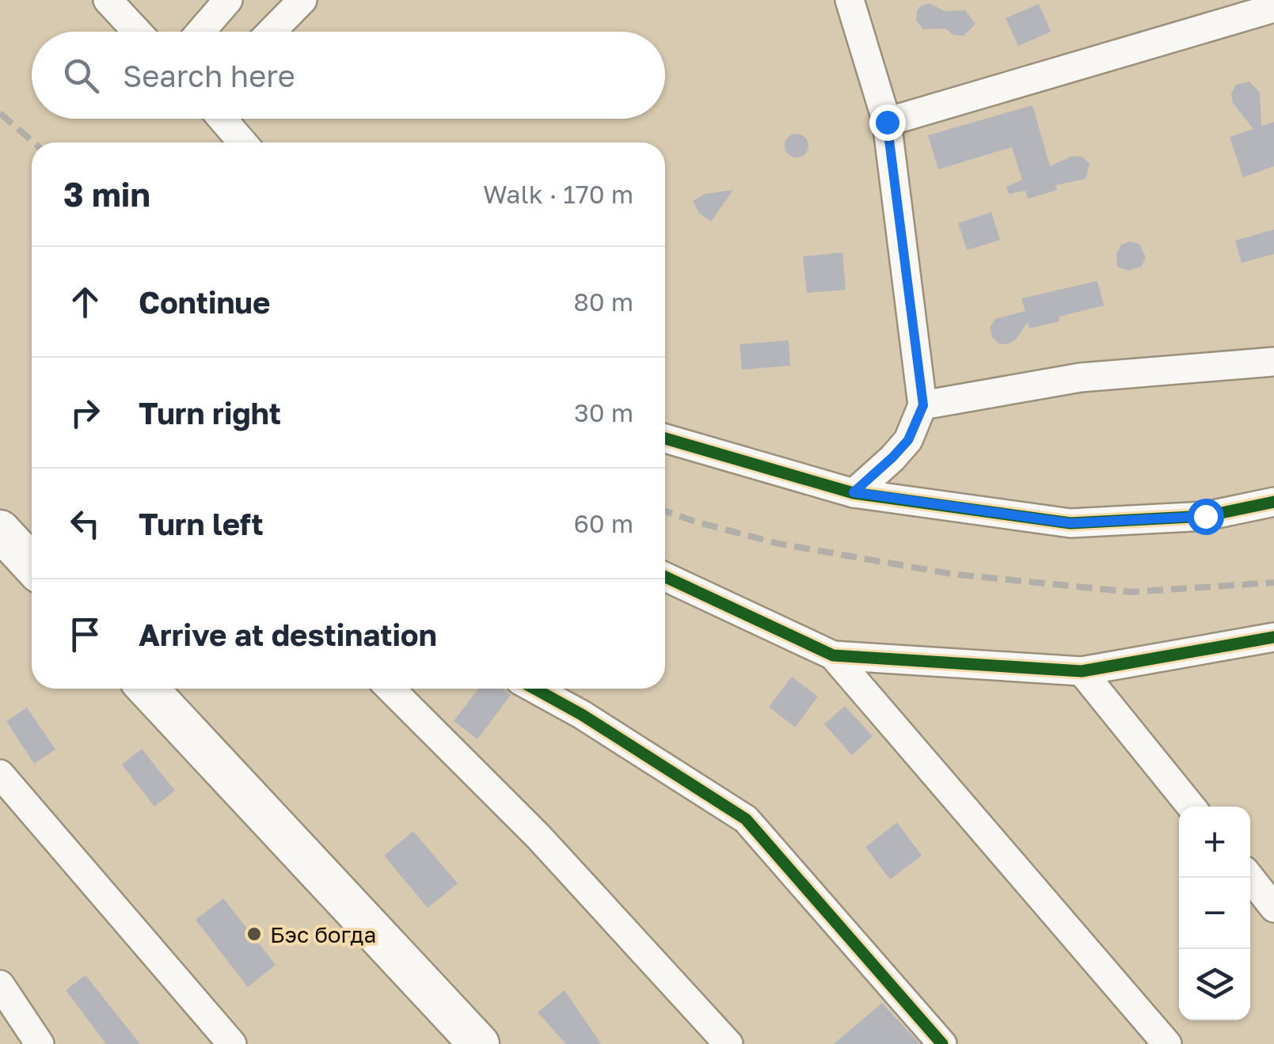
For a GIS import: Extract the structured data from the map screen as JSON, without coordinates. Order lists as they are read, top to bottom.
{
  "places": ["Бэс богда"],
  "page": {
    "search": "Search here",
    "heading": ["3 min", "Walk · 170 m"],
    "list": [
      ["Continue", "80 m"],
      ["Turn right", "30 m"],
      ["Turn left", "60 m"],
      "Arrive at destination"
    ],
    "map_buttons": ["+", "−"]
  }
}
